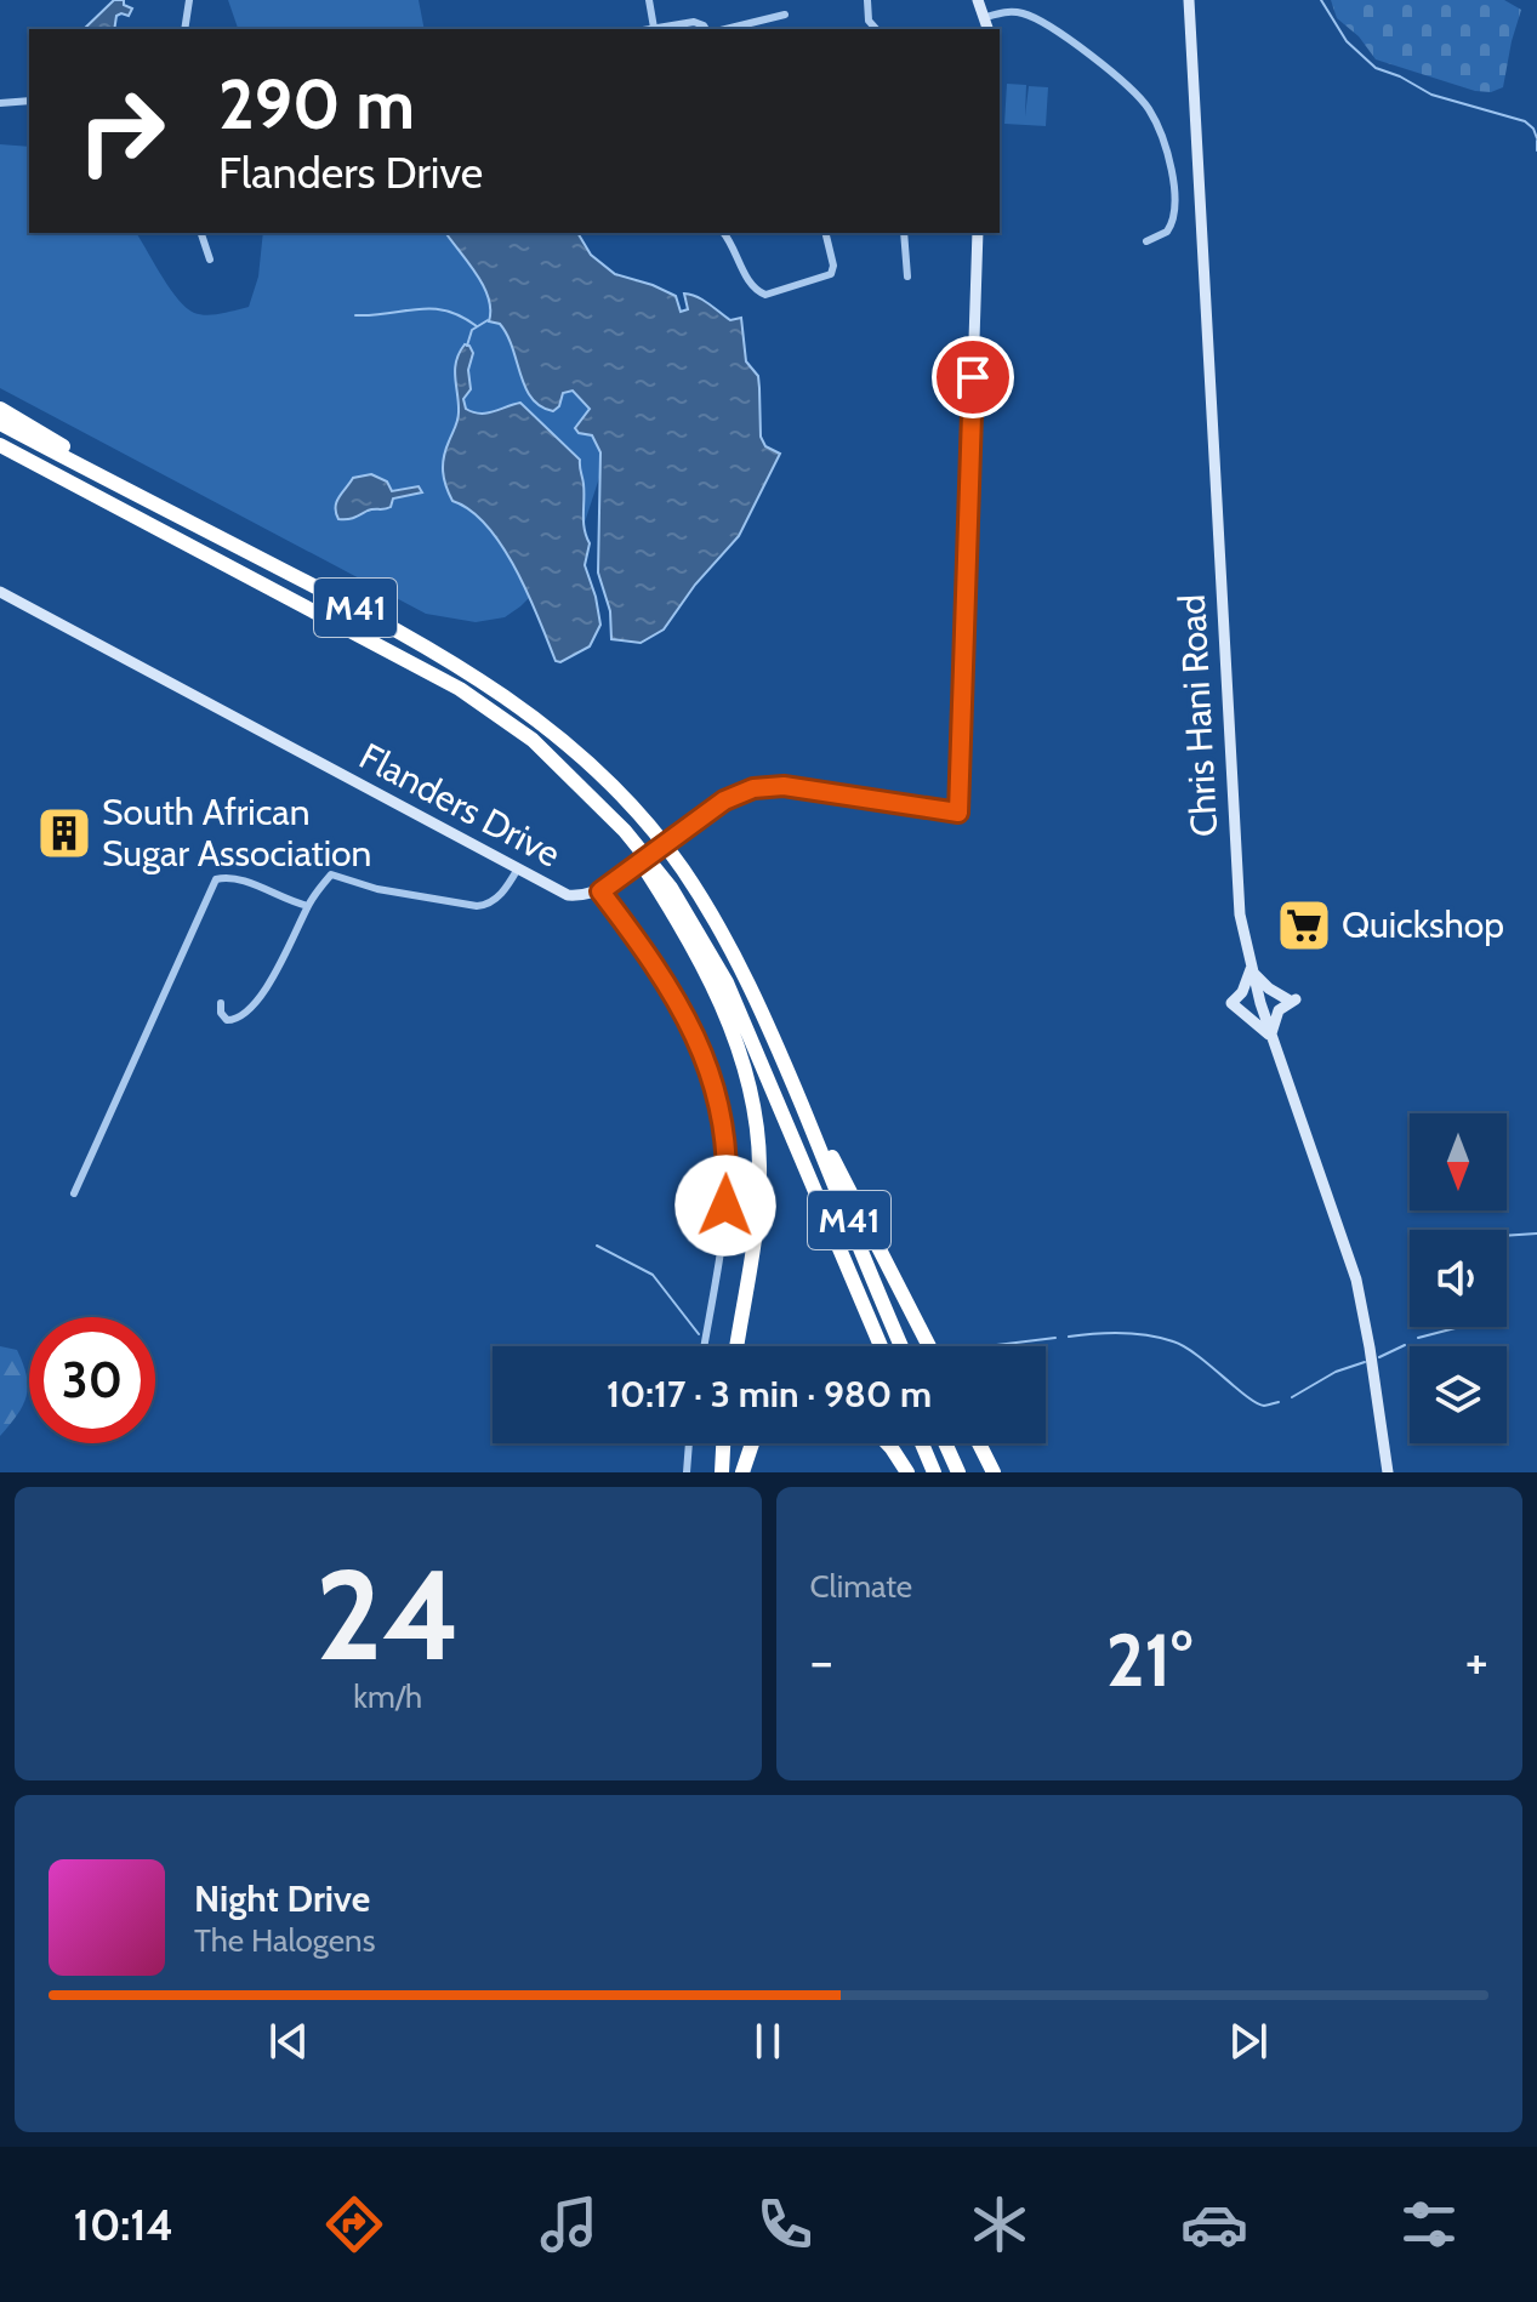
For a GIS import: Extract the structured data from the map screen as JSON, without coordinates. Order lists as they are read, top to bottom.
{
  "streets": {
    "highway": ["M41"],
    "main road": ["Chris Hani Road", "Flanders Drive"]
  },
  "places": {
    "building": ["South African Sugar Association"],
    "supermarket": ["Quickshop"]
  },
  "north": "bottom",
  "page": {
    "turn": ["290 m", "Flanders Drive"],
    "limit": "30",
    "trip": "10:17 · 3 min · 980 m",
    "tile": [
      ["24", "km/h"],
      "Climate"
    ],
    "heat": ["−", "21°", "+"],
    "song": ["Night Drive", "The Halogens"],
    "tabs": "10:14"
  }
}
